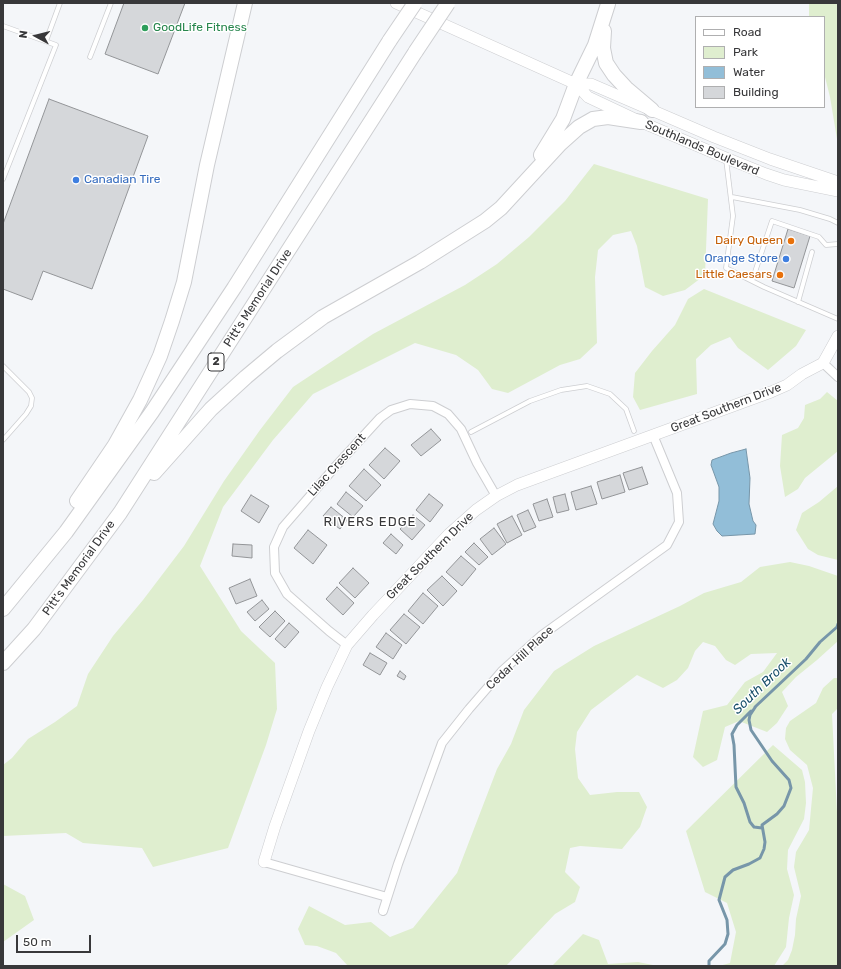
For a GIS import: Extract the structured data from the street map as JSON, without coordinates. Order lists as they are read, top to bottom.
{
  "streets": {
    "highway": ["Pitt's Memorial Drive", "2"],
    "street": [
      "Southlands Boulevard",
      "Great Southern Drive",
      "Lilac Crescent",
      "Cedar Hill Place"
    ]
  },
  "crossings": [
    ["Great Southern Drive", "Lilac Crescent"],
    ["Great Southern Drive", "Cedar Hill Place"]
  ],
  "districts": ["RIVERS EDGE"],
  "water": ["South Brook"],
  "places": [
    "GoodLife Fitness",
    "Canadian Tire",
    "Dairy Queen",
    "Orange Store",
    "Little Caesars"
  ],
  "legend": [
    "Road",
    "Park",
    "Water",
    "Building"
  ],
  "scale_bar": "50 m",
  "north": "left"
}
